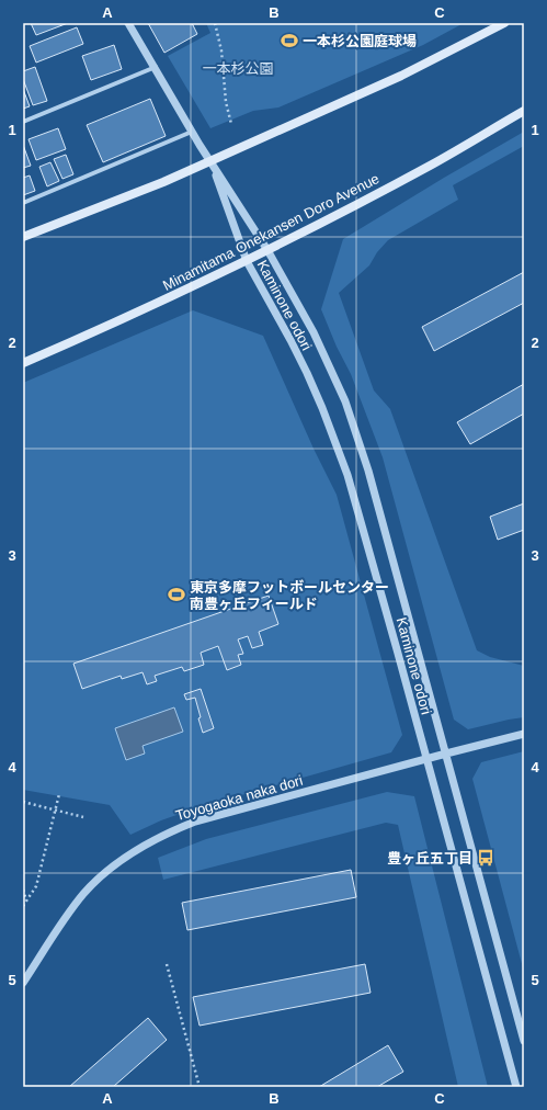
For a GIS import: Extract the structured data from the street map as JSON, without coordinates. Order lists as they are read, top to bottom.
{
  "streets": {
    "main road": ["Minamitama Onekansen Doro Avenue"],
    "street": ["Kaminone odori", "Toyogaoka naka dori"]
  },
  "crossings": [
    ["Minamitama Onekansen Doro Avenue", "Kaminone odori"],
    ["Kaminone odori", "Toyogaoka naka dori"]
  ],
  "parks": ["一本杉公園"],
  "places": {
    "sports": ["一本杉公園庭球場", "東京多摩フットボールセンター 南豊ヶ丘フィールド"],
    "bus stop": ["豊ヶ丘五丁目"]
  },
  "grid": {
    "columns": ["A", "B", "C"],
    "rows": [
      "1",
      "2",
      "3",
      "4",
      "5"
    ]
  }
}
